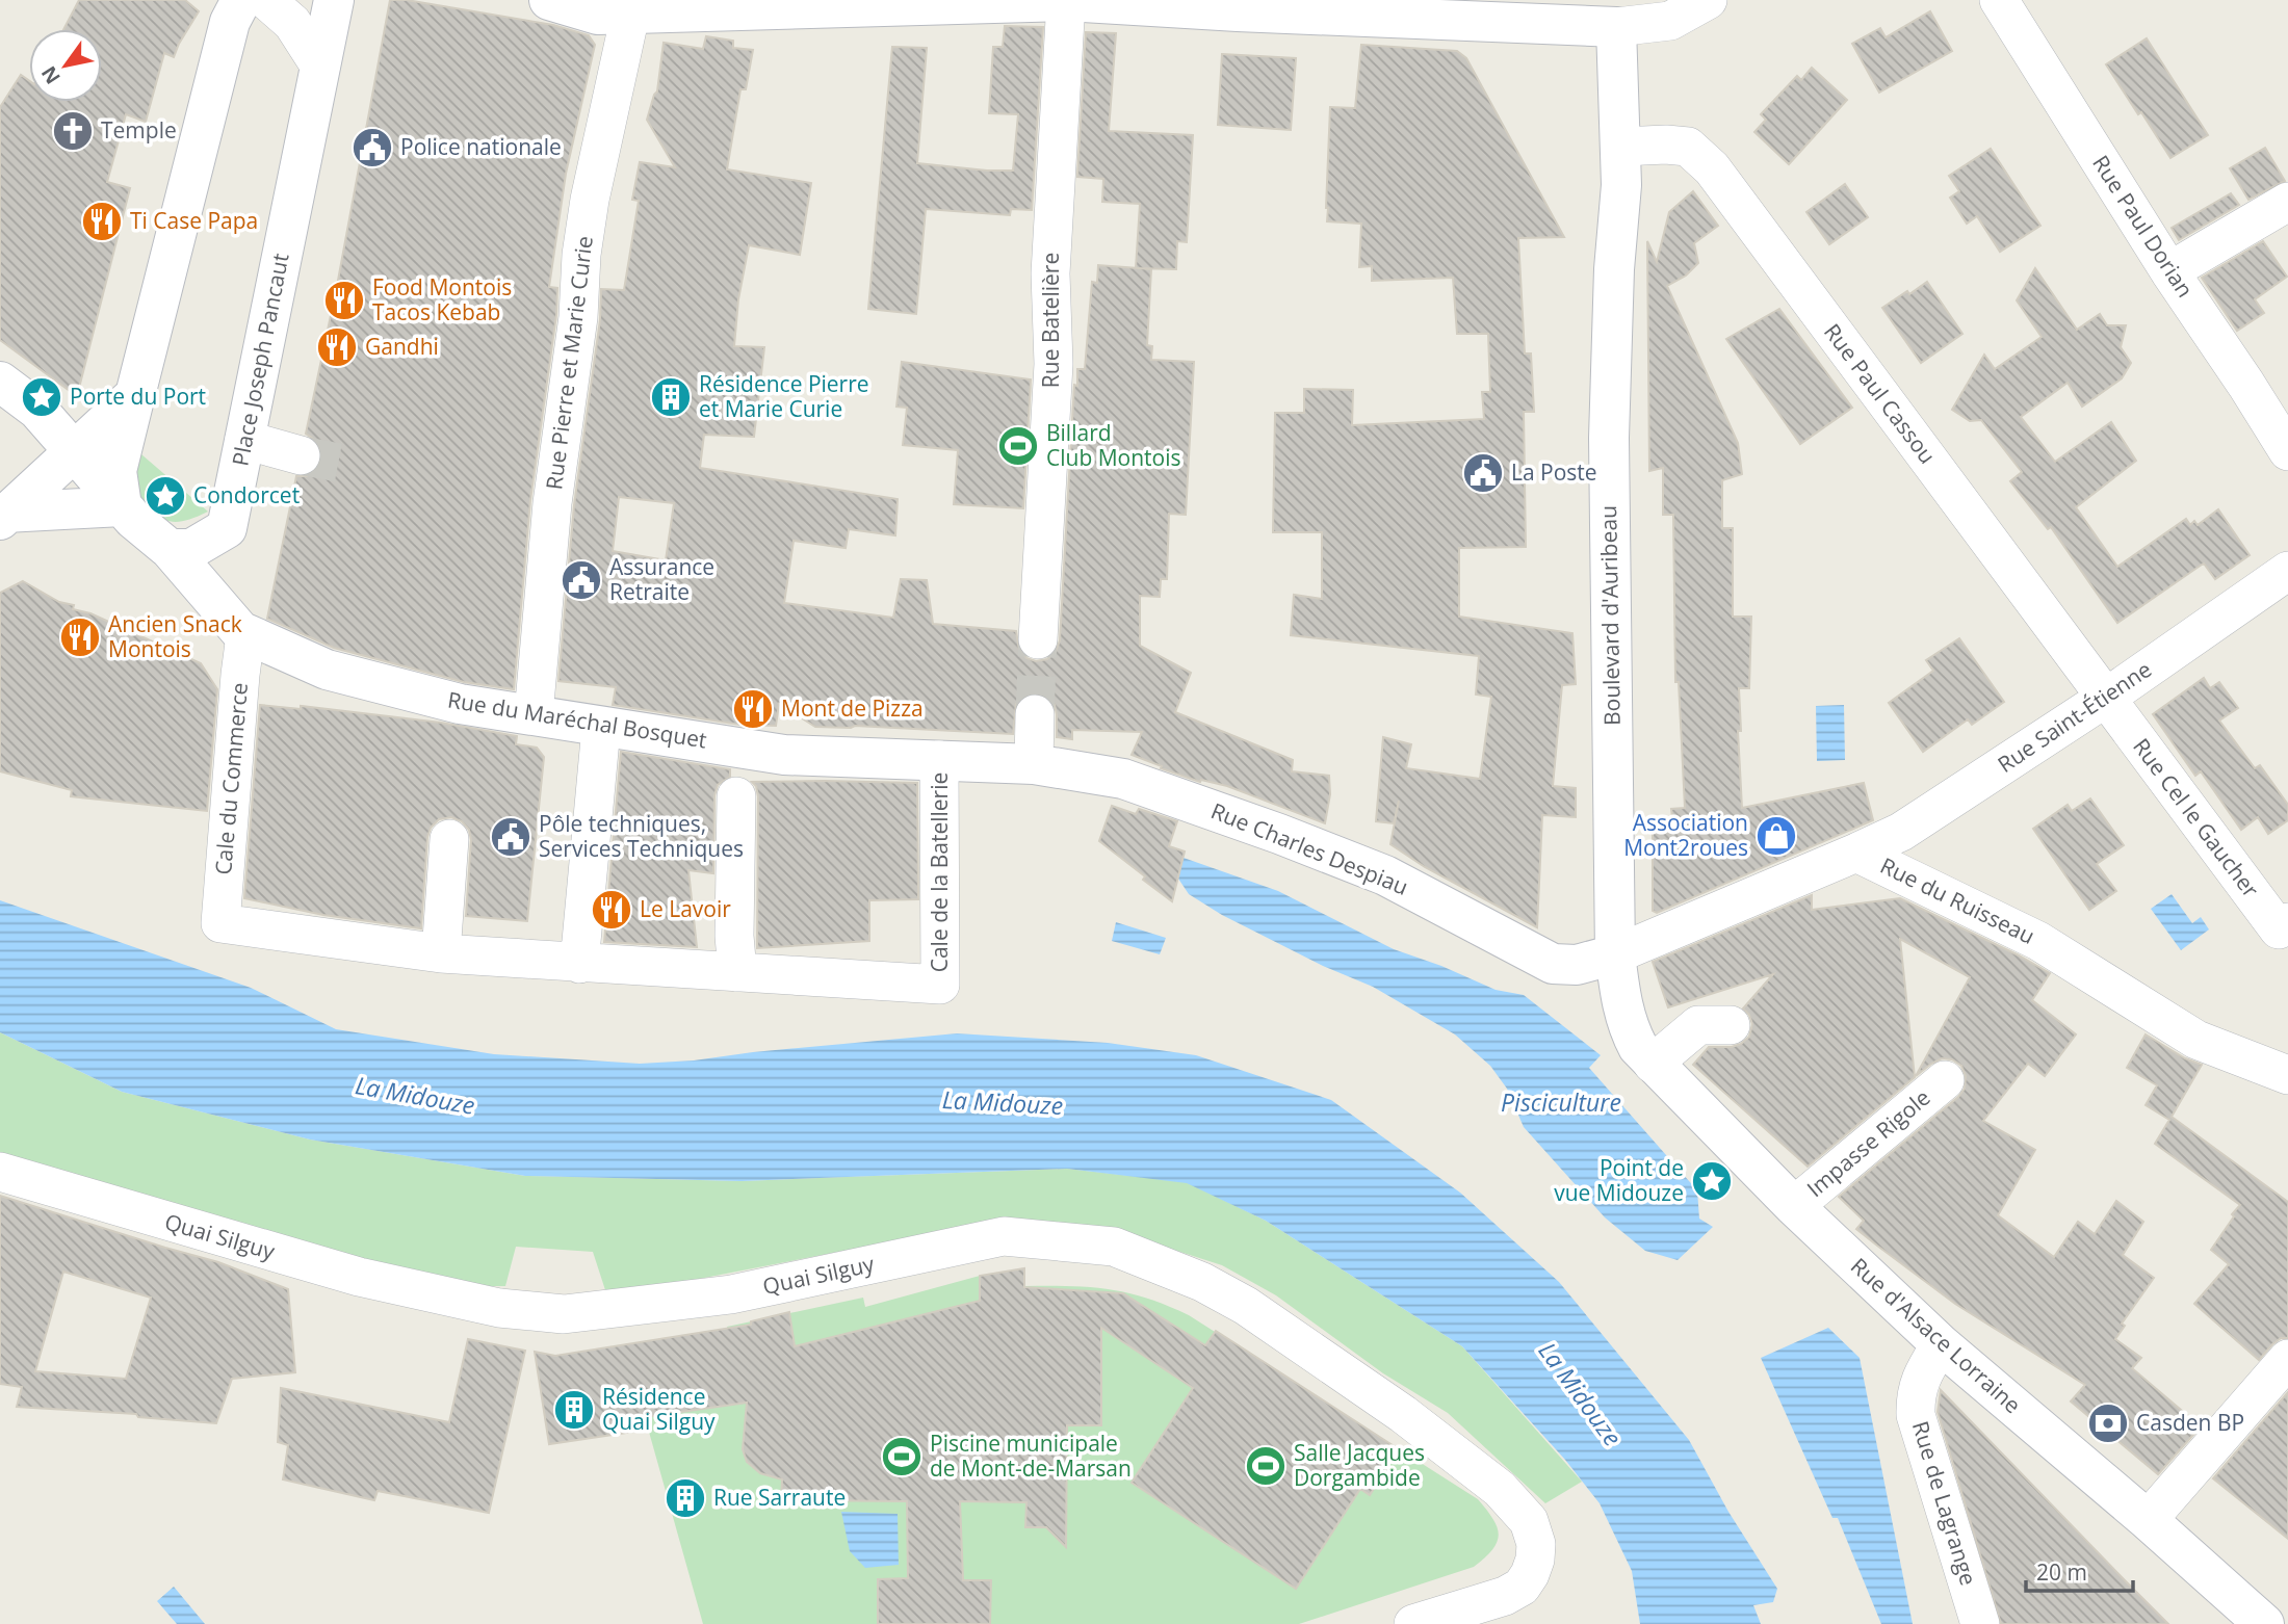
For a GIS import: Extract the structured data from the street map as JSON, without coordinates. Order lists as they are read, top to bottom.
{
  "streets": {
    "street": [
      "Rue Paul Dorian",
      "Rue Batelière",
      "Place Joseph Pancaut",
      "Rue Pierre et Marie Curie",
      "Rue Paul Cassou",
      "Boulevard d'Auribeau",
      "Rue Saint-Étienne",
      "Rue du Maréchal Bosquet",
      "Cale du Commerce",
      "Rue Cel le Gaucher",
      "Rue Charles Despiau",
      "Cale de la Batellerie",
      "Rue du Ruisseau",
      "Impasse Rigole",
      "Quai Silguy",
      "Rue d'Alsace Lorraine",
      "Rue de Lagrange"
    ]
  },
  "crossings": [
    ["Place Joseph Pancaut", "Rue du Maréchal Bosquet"],
    ["Rue Pierre et Marie Curie", "Rue du Maréchal Bosquet"],
    ["Rue Paul Cassou", "Boulevard d'Auribeau"],
    ["Rue Paul Cassou", "Rue Saint-Étienne"],
    ["Rue Paul Cassou", "Rue Cel le Gaucher"],
    ["Boulevard d'Auribeau", "Rue Charles Despiau"],
    ["Boulevard d'Auribeau", "Rue du Ruisseau"],
    ["Boulevard d'Auribeau", "Rue d'Alsace Lorraine"],
    ["Rue Saint-Étienne", "Rue Cel le Gaucher"],
    ["Rue Saint-Étienne", "Rue du Ruisseau"],
    ["Rue du Maréchal Bosquet", "Cale du Commerce"],
    ["Rue du Maréchal Bosquet", "Rue Charles Despiau"],
    ["Rue du Maréchal Bosquet", "Cale de la Batellerie"],
    ["Rue Charles Despiau", "Rue du Ruisseau"],
    ["Impasse Rigole", "Rue d'Alsace Lorraine"],
    ["Rue d'Alsace Lorraine", "Rue de Lagrange"]
  ],
  "water": ["La Midouze", "Pisciculture"],
  "places": {
    "church": ["Temple"],
    "public building": [
      "Police nationale",
      "La Poste",
      "Assurance Retraite",
      "Pôle techniques, Services Techniques"
    ],
    "restaurant": [
      "Ti Case Papa",
      "Food Montois Tacos Kebab",
      "Gandhi",
      "Ancien Snack Montois",
      "Mont de Pizza",
      "Le Lavoir"
    ],
    "place": ["Porte du Port", "Condorcet", "Point de vue Midouze"],
    "building": ["Résidence Pierre et Marie Curie", "Résidence Quai Silguy", "Rue Sarraute"],
    "sports": ["Billard Club Montois", "Piscine municipale de Mont-de-Marsan", "Salle Jacques Dorgambide"],
    "shop": ["Association Mont2roues"],
    "bank": ["Casden BP"]
  },
  "scale_bar": "20 m",
  "north": "bottom left"
}
